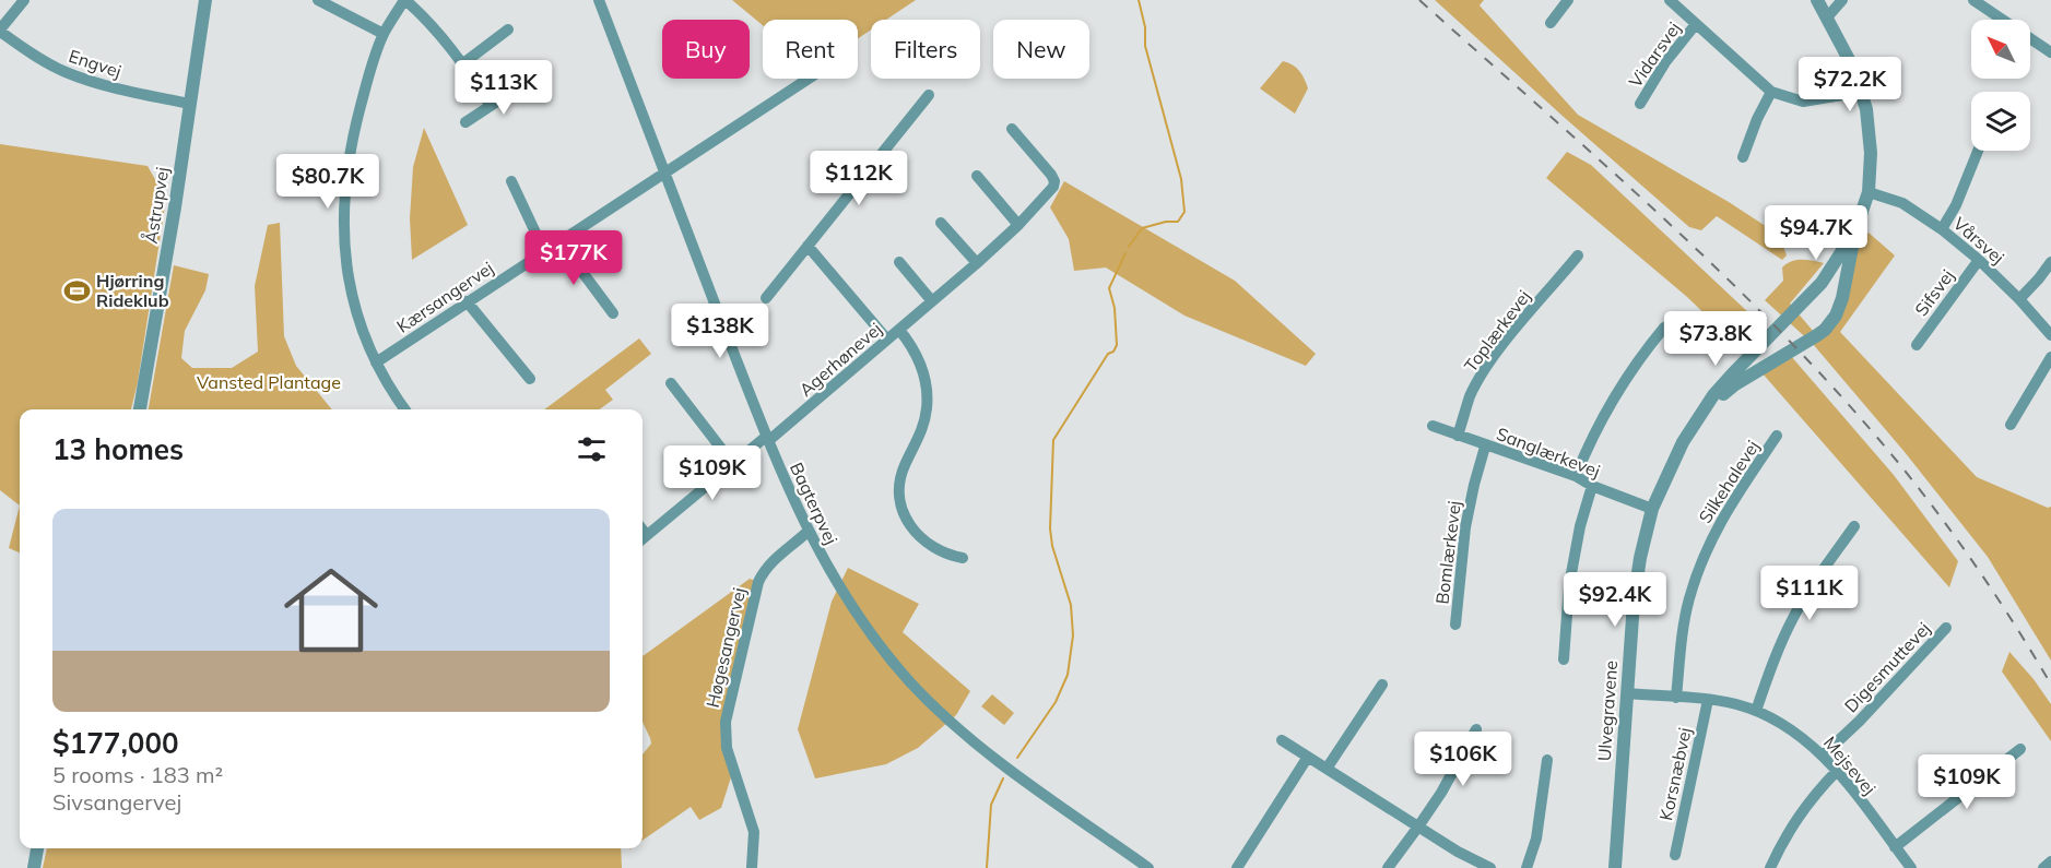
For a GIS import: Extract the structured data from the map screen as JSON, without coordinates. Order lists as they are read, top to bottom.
{
  "streets": {
    "street": [
      "Vidarsvej",
      "Engvej",
      "Åstrupvej",
      "Vårsvej",
      "Sifsvej",
      "Kærsangervej",
      "Toplærkevej",
      "Agerhønevej",
      "Sanglærkevej",
      "Silkehalevej",
      "Bagterpvej",
      "Bomlærkevej",
      "Høgesangervej",
      "Digesmuttevej",
      "Ulvegravene",
      "Mejsevej",
      "Korsnæbvej"
    ]
  },
  "crossings": [
    ["Engvej", "Åstrupvej"],
    ["Vårsvej", "Sifsvej"],
    ["Vårsvej", "Ulvegravene"],
    ["Kærsangervej", "Bagterpvej"],
    ["Toplærkevej", "Sanglærkevej"],
    ["Agerhønevej", "Bagterpvej"],
    ["Sanglærkevej", "Bomlærkevej"],
    ["Sanglærkevej", "Ulvegravene"],
    ["Silkehalevej", "Mejsevej"],
    ["Bagterpvej", "Høgesangervej"],
    ["Digesmuttevej", "Mejsevej"],
    ["Ulvegravene", "Mejsevej"],
    ["Mejsevej", "Korsnæbvej"]
  ],
  "parks": ["Vansted Plantage"],
  "places": {
    "sports": ["Hjørring Rideklub"]
  },
  "north": "top left",
  "page": {
    "chip": [
      "Buy",
      "Rent",
      "Filters",
      "New"
    ],
    "price": [
      "$72.2K",
      "$113K",
      "$112K",
      "$80.7K",
      "$94.7K",
      "$177K",
      "$138K",
      "$73.8K",
      "$109K",
      "$111K",
      "$92.4K",
      "$106K",
      "$109K"
    ],
    "heading": "13 homes",
    "list": [
      {
        "name": "$177,000",
        "note": "5 rooms · 183 m² · Sivsangervej"
      }
    ]
  }
}
